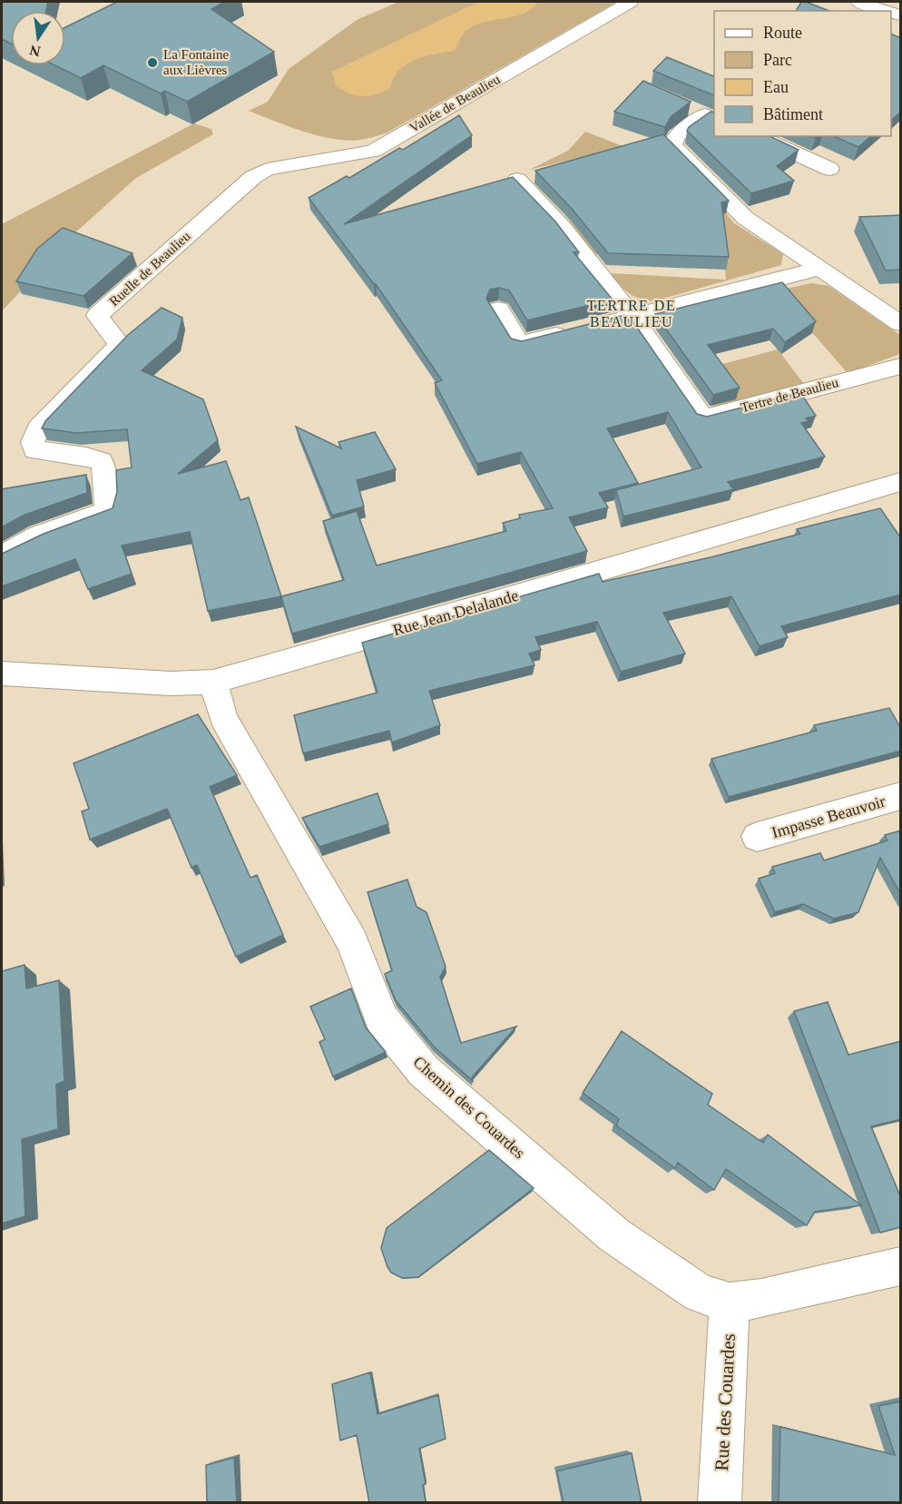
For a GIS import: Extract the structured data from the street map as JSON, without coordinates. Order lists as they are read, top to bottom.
{
  "streets": {
    "street": [
      "Vallée de Beaulieu",
      "Ruelle de Beaulieu",
      "Tertre de Beaulieu",
      "Rue Jean Delalande",
      "Impasse Beauvoir",
      "Chemin des Couardes",
      "Rue des Couardes"
    ]
  },
  "crossings": [
    ["Vallée de Beaulieu", "Ruelle de Beaulieu"],
    ["Rue Jean Delalande", "Chemin des Couardes"],
    ["Chemin des Couardes", "Rue des Couardes"]
  ],
  "districts": ["TERTRE DE BEAULIEU"],
  "places": ["La Fontaine aux Lièvres"],
  "legend": [
    "Route",
    "Parc",
    "Eau",
    "Bâtiment"
  ],
  "north": "bottom"
}
